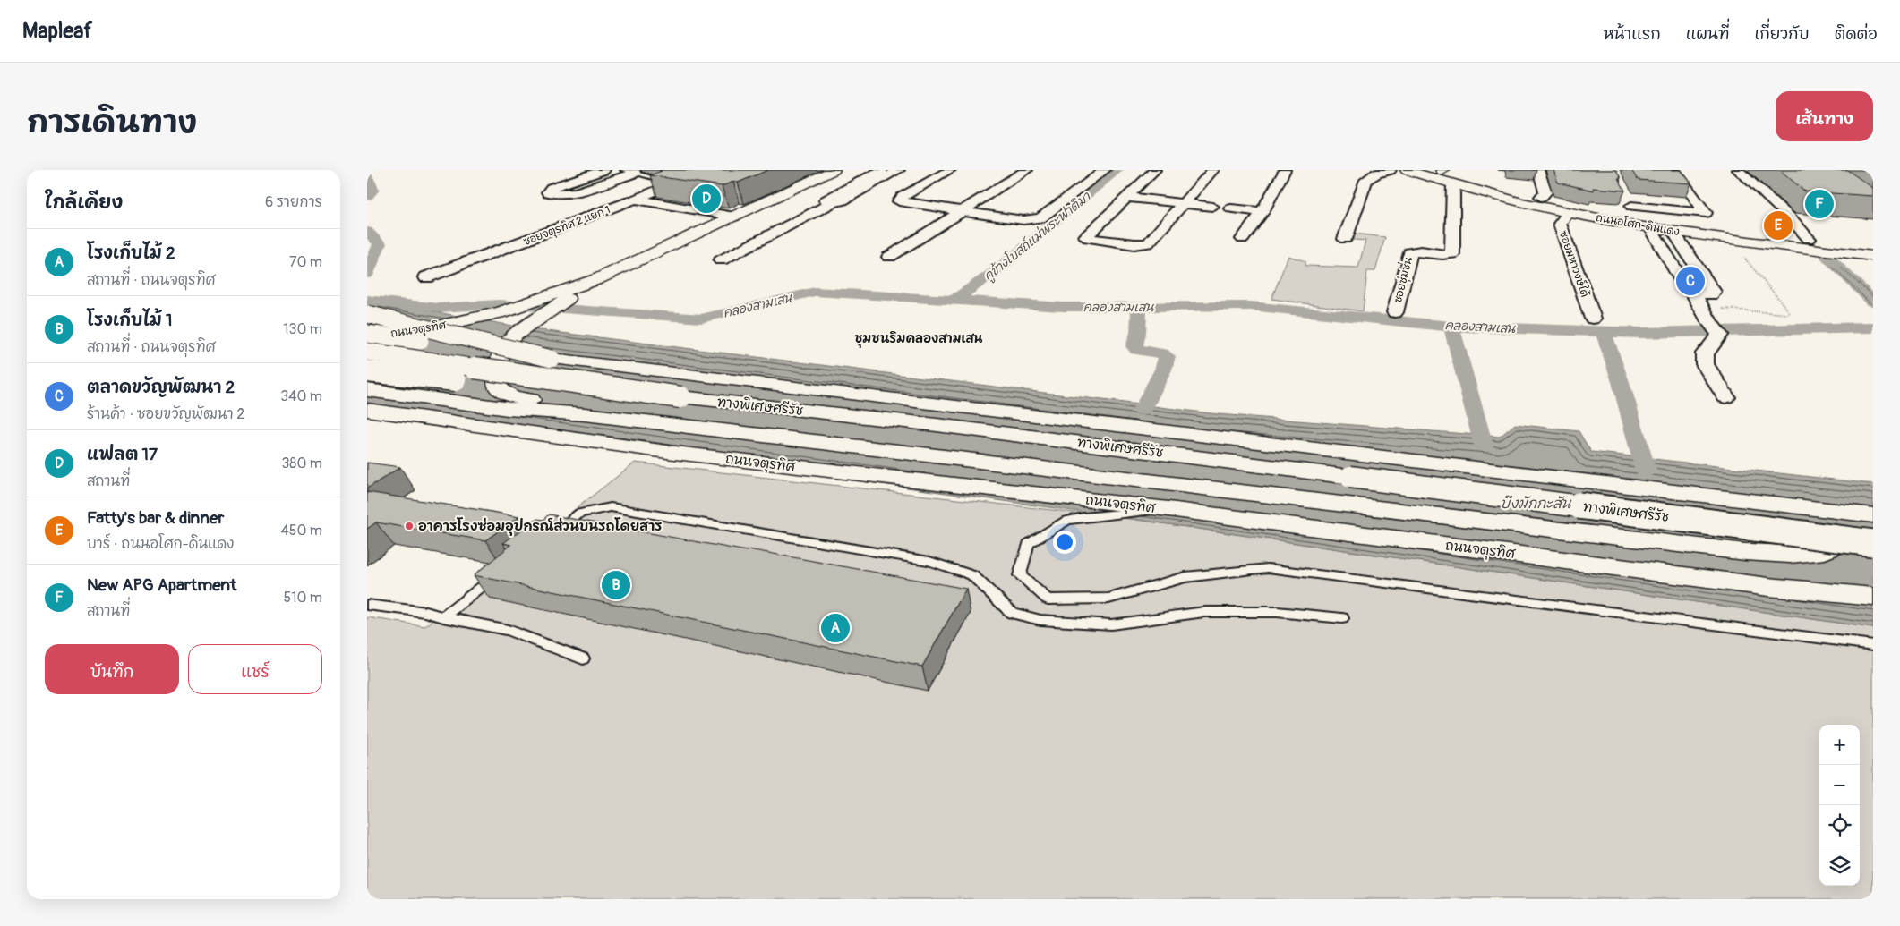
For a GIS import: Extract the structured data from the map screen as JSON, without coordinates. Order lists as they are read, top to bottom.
{
  "streets": {
    "main road": ["ถนนอโศก-ดินแดง", "ถนนจตุรทิศ", "ทางพิเศษศรีรัช"],
    "street": ["ซอยจตุรทิศ 2 แยก 1", "ซอยมหาวงษ์ใต้", "ซอยชุ่มชื่น"]
  },
  "crossings": [
    ["ถนนอโศก-ดินแดง", "ซอยมหาวงษ์ใต้"],
    ["ถนนอโศก-ดินแดง", "ซอยชุ่มชื่น"]
  ],
  "districts": ["ชุมชนริมคลองสามเสน"],
  "water": ["คูข้างโบสถ์แม่พระฟาติมา", "คลองสามเสน", "บึงมักกะสัน"],
  "places": ["อาคารโรงซ่อมอุปกรณ์ส่วนบนรถโดยสาร"],
  "page": {
    "header": "Mapleaf",
    "nav": [
      "หน้าแรก",
      "แผนที่",
      "เกี่ยวกับ",
      "ติดต่อ"
    ],
    "title": "การเดินทาง",
    "buttons": [
      "เส้นทาง",
      ["บันทึก", "แชร์"]
    ],
    "heading": ["ใกล้เคียง", "6 รายการ"],
    "pins": [
      "D",
      "F",
      "E",
      "C",
      "B",
      "A"
    ],
    "list": [
      {
        "mark": "A",
        "name": "โรงเก็บไม้ 2",
        "note": "สถานที่ · ถนนจตุรทิศ",
        "value": "70 m"
      },
      {
        "mark": "B",
        "name": "โรงเก็บไม้ 1",
        "note": "สถานที่ · ถนนจตุรทิศ",
        "value": "130 m"
      },
      {
        "mark": "C",
        "name": "ตลาดขวัญพัฒนา 2",
        "note": "ร้านค้า · ซอยขวัญพัฒนา 2",
        "value": "340 m"
      },
      {
        "mark": "D",
        "name": "แฟลต 17",
        "note": "สถานที่",
        "value": "380 m"
      },
      {
        "mark": "E",
        "name": "Fatty's bar & dinner",
        "note": "บาร์ · ถนนอโศก-ดินแดง",
        "value": "450 m"
      },
      {
        "mark": "F",
        "name": "New APG Apartment",
        "note": "สถานที่",
        "value": "510 m"
      }
    ],
    "map_buttons": ["+", "−"]
  }
}
